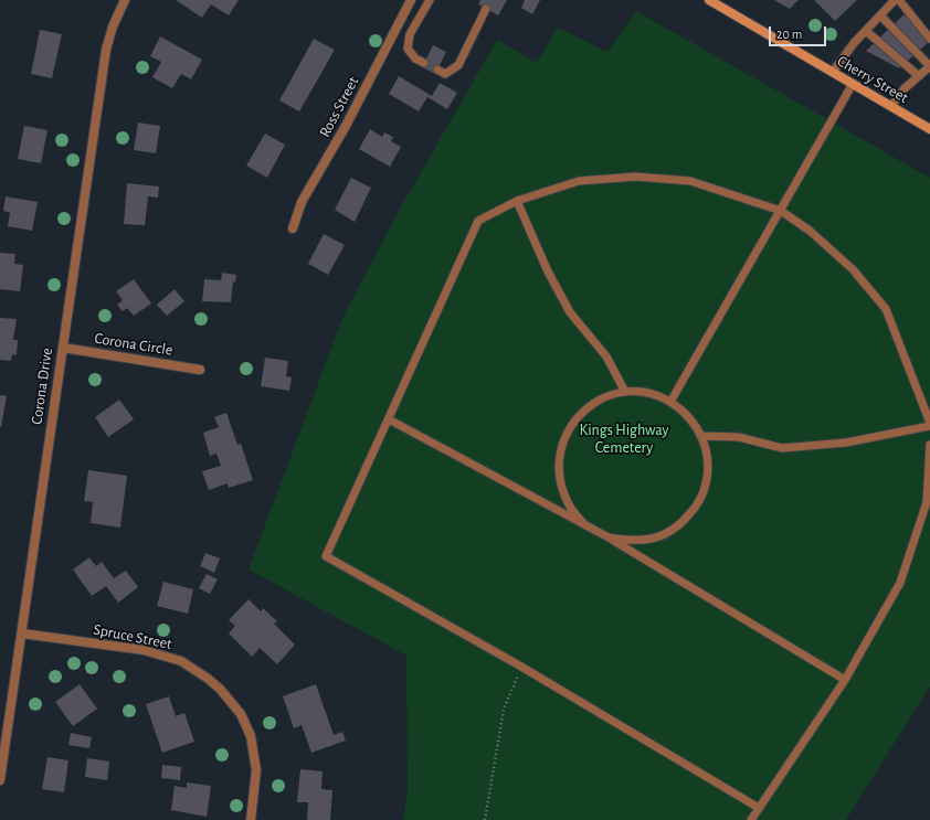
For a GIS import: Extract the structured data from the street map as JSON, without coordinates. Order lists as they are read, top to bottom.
{
  "streets": {
    "main road": ["Cherry Street"],
    "street": [
      "Ross Street",
      "Corona Circle",
      "Corona Drive",
      "Spruce Street"
    ]
  },
  "crossings": [
    ["Corona Circle", "Corona Drive"],
    ["Corona Drive", "Spruce Street"]
  ],
  "parks": ["Kings Highway Cemetery"],
  "scale_bar": "20 m"
}
